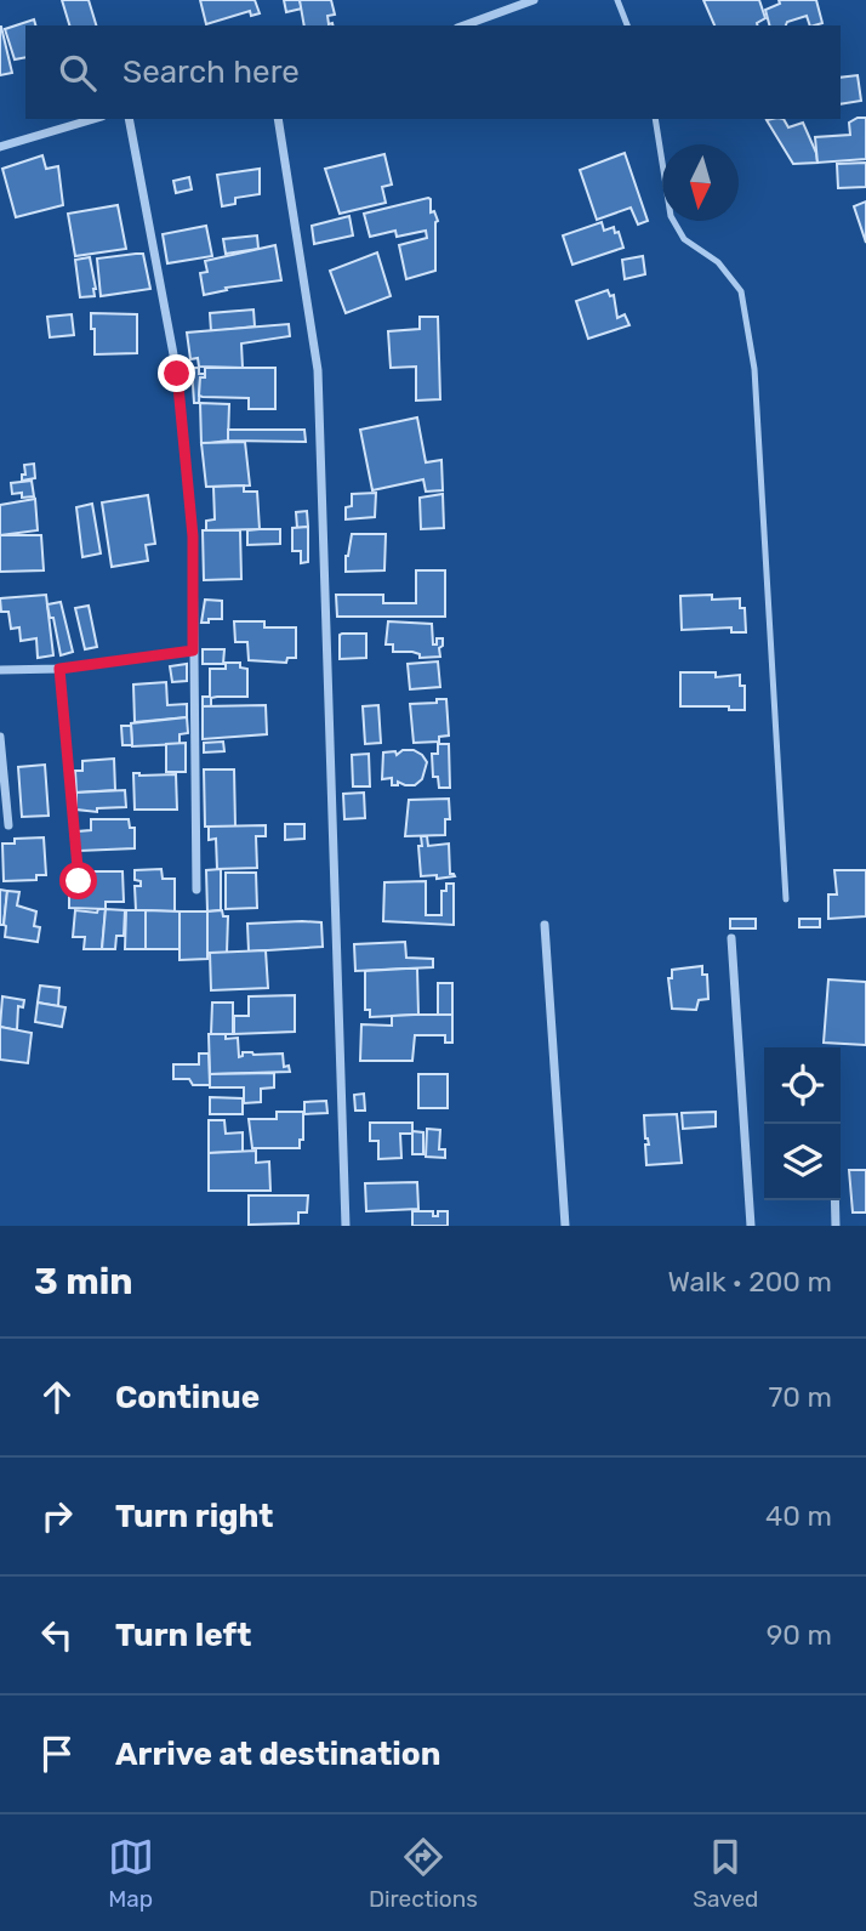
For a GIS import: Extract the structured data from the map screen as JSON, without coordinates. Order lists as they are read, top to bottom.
{
  "north": "bottom",
  "page": {
    "search": "Search here",
    "heading": ["3 min", "Walk · 200 m"],
    "list": [
      ["Continue", "70 m"],
      ["Turn right", "40 m"],
      ["Turn left", "90 m"],
      "Arrive at destination"
    ],
    "nav": ["Map", "Directions", "Saved"]
  }
}
